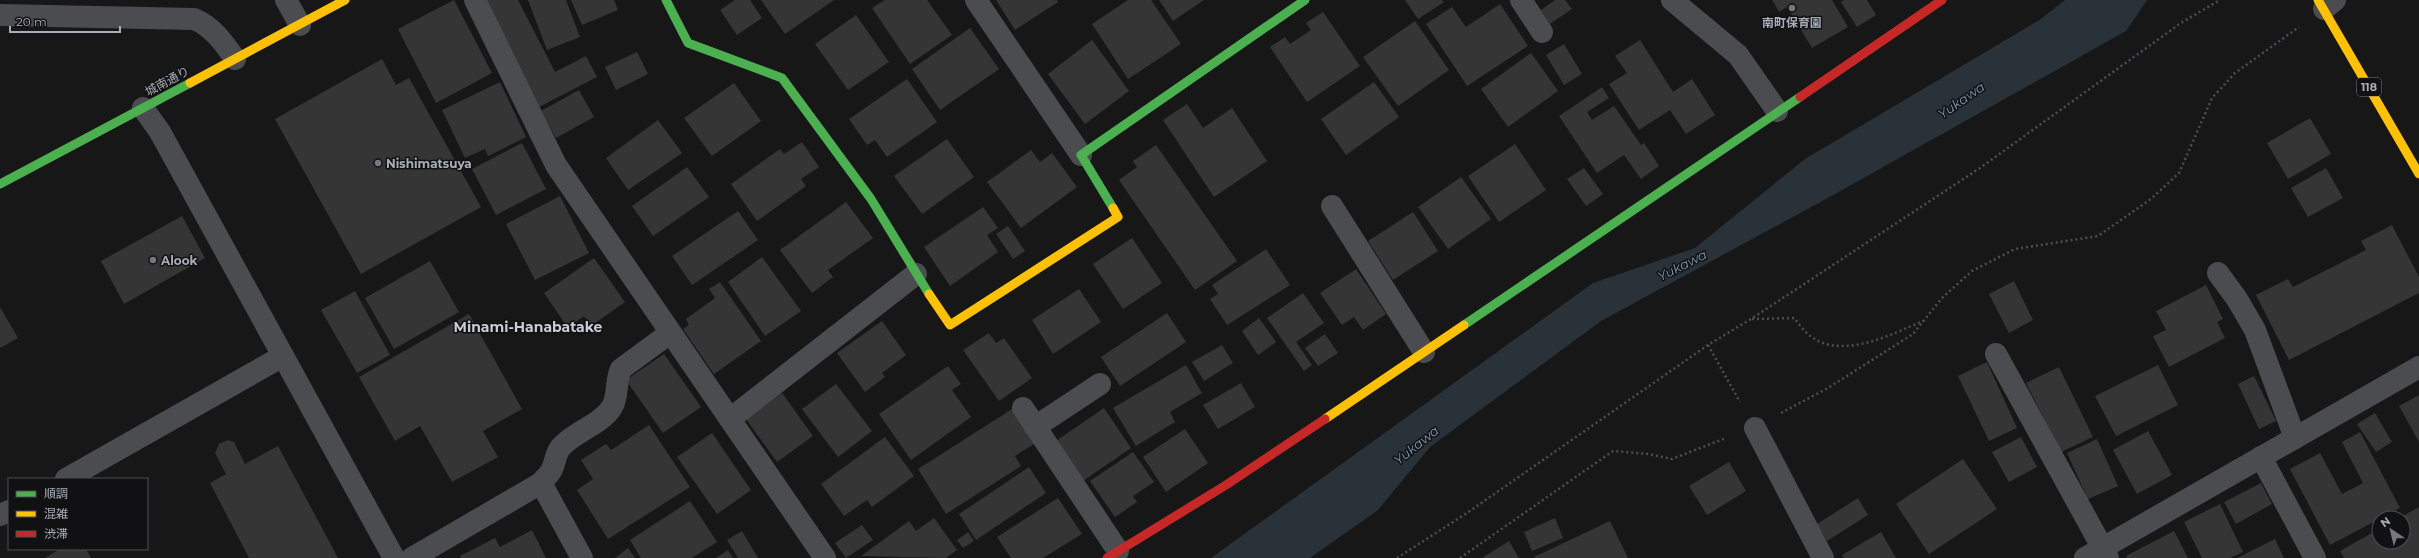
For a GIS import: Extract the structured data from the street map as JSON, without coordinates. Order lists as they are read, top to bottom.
{
  "streets": {
    "main road": ["城南通り", "118"]
  },
  "districts": ["Minami-Hanabatake"],
  "water": ["Yukawa"],
  "places": ["南町保育園", "Nishimatsuya", "Alook"],
  "legend": ["順調", "混雑", "渋滞"],
  "scale_bar": "20 m",
  "north": "top left"
}
